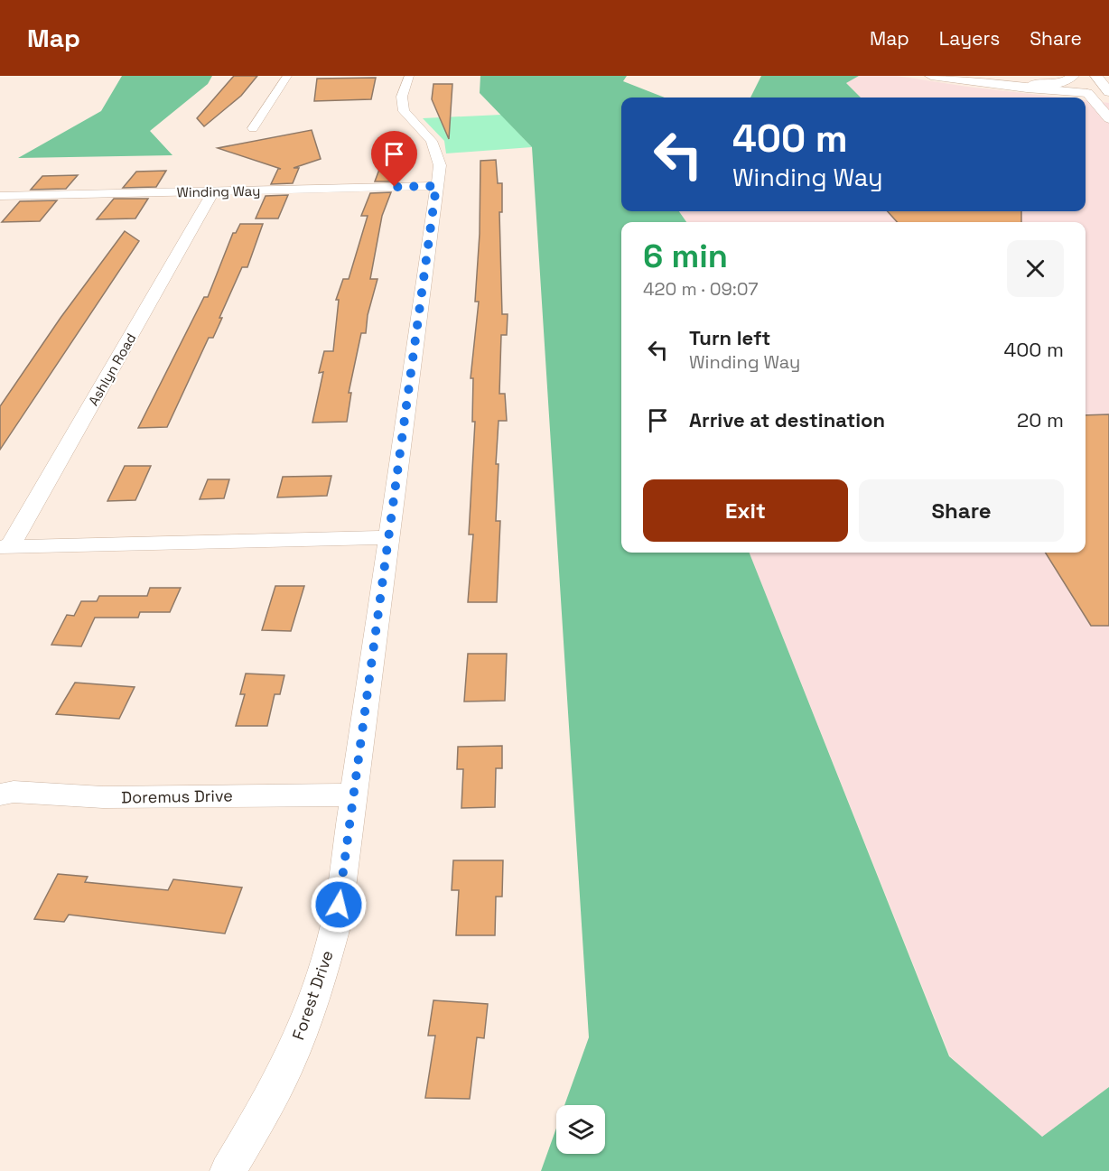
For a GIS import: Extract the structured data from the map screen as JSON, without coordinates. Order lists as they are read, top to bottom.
{
  "streets": {
    "street": [
      "Winding Way",
      "Ashlyn Road",
      "Doremus Drive",
      "Forest Drive"
    ]
  },
  "crossings": [
    ["Winding Way", "Ashlyn Road"],
    ["Winding Way", "Forest Drive"],
    ["Doremus Drive", "Forest Drive"]
  ],
  "page": {
    "header": "Map",
    "nav": ["Map", "Layers", "Share"],
    "turn": ["400 m", "Winding Way"],
    "heading": ["6 min", "420 m · 09:07"],
    "list": [
      {
        "name": "Turn left",
        "note": "Winding Way",
        "value": "400 m"
      },
      {
        "name": "Arrive at destination",
        "value": "20 m"
      }
    ],
    "buttons": ["Exit", "Share"]
  }
}
